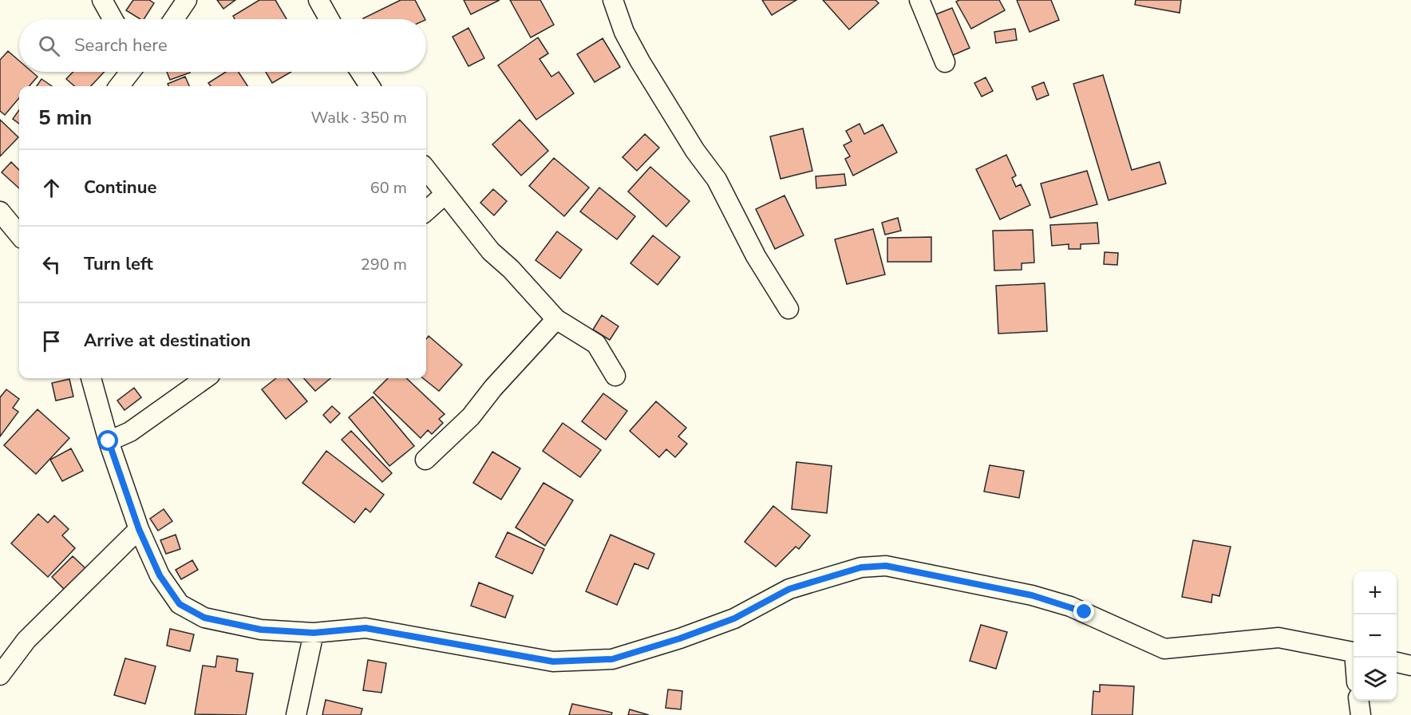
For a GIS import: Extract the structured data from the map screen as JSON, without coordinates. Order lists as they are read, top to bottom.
{
  "page": {
    "search": "Search here",
    "heading": ["5 min", "Walk · 350 m"],
    "list": [
      ["Continue", "60 m"],
      ["Turn left", "290 m"],
      "Arrive at destination"
    ],
    "map_buttons": ["+", "−"]
  }
}
